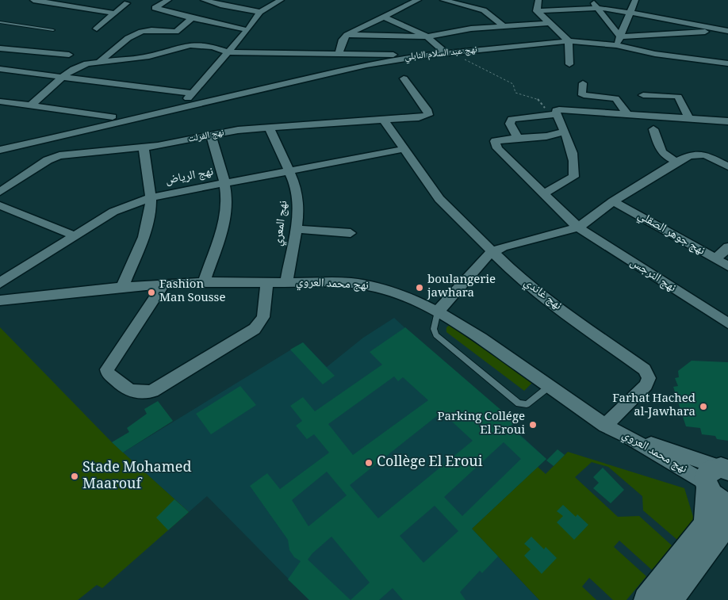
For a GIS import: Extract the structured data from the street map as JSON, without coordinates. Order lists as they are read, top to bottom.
{
  "streets": {
    "street": [
      "نهج عبد السلام النابلي",
      "نهج الفرلت",
      "نهج الرياض",
      "نهج المعري",
      "نهج جوهر الصقلي",
      "نهج النرجس",
      "نهج محمد العروي",
      "نهج غاندي"
    ]
  },
  "crossings": [
    ["نهج الفرلت", "نهج المعري"],
    ["نهج الفرلت", "نهج غاندي"],
    ["نهج الرياض", "نهج المعري"],
    ["نهج الرياض", "نهج غاندي"],
    ["نهج المعري", "نهج محمد العروي"],
    ["نهج محمد العروي", "نهج غاندي"]
  ],
  "places": [
    "boulangerie jawhara",
    "Fashion Man Sousse",
    "Farhat Hached al-Jawhara",
    "Parking Collége El Eroui",
    "Collège El Eroui",
    "Stade Mohamed Maarouf"
  ]
}
